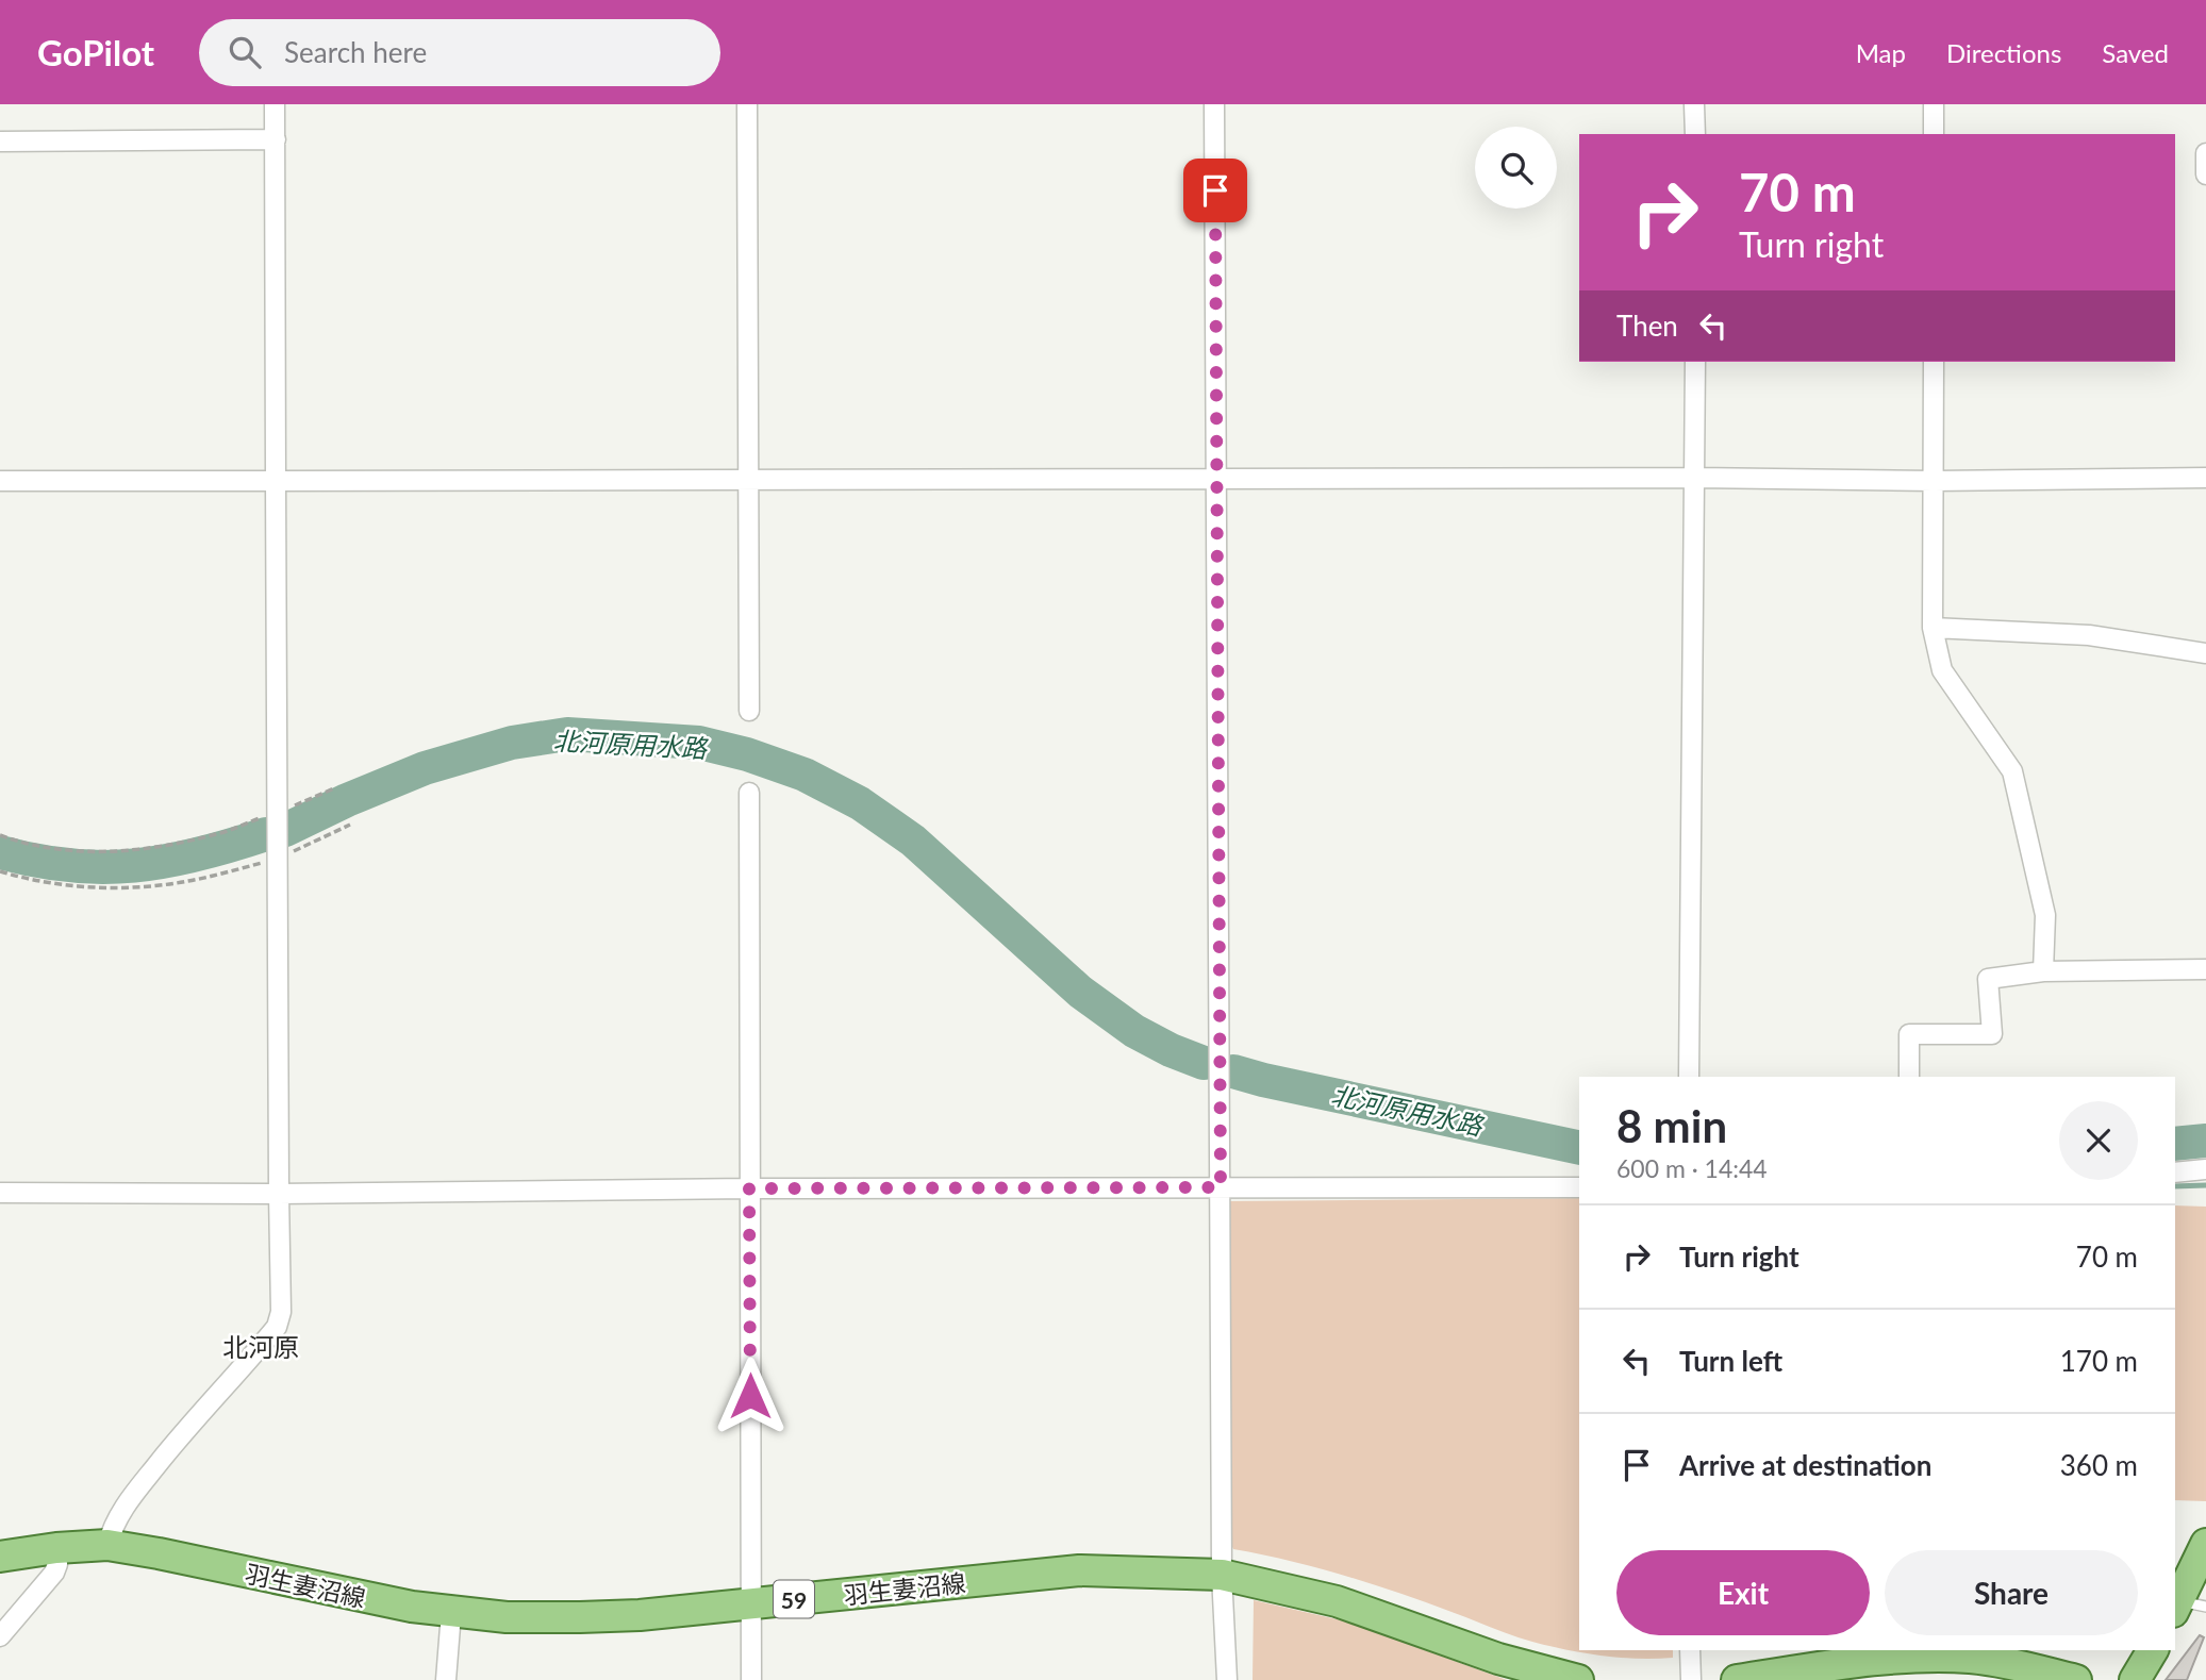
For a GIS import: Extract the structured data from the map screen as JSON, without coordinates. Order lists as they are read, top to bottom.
{
  "streets": {
    "main road": ["羽生妻沼線", "59"]
  },
  "districts": ["北河原"],
  "water": ["北河原用水路"],
  "page": {
    "header": "GoPilot",
    "search": "Search here",
    "nav": ["Map", "Directions", "Saved"],
    "turn": ["70 m", "Turn right"],
    "then": "Then",
    "heading": ["8 min", "600 m · 14:44"],
    "list": [
      {
        "name": "Turn right",
        "value": "70 m"
      },
      {
        "name": "Turn left",
        "value": "170 m"
      },
      {
        "name": "Arrive at destination",
        "value": "360 m"
      }
    ],
    "buttons": ["Exit", "Share"]
  }
}
